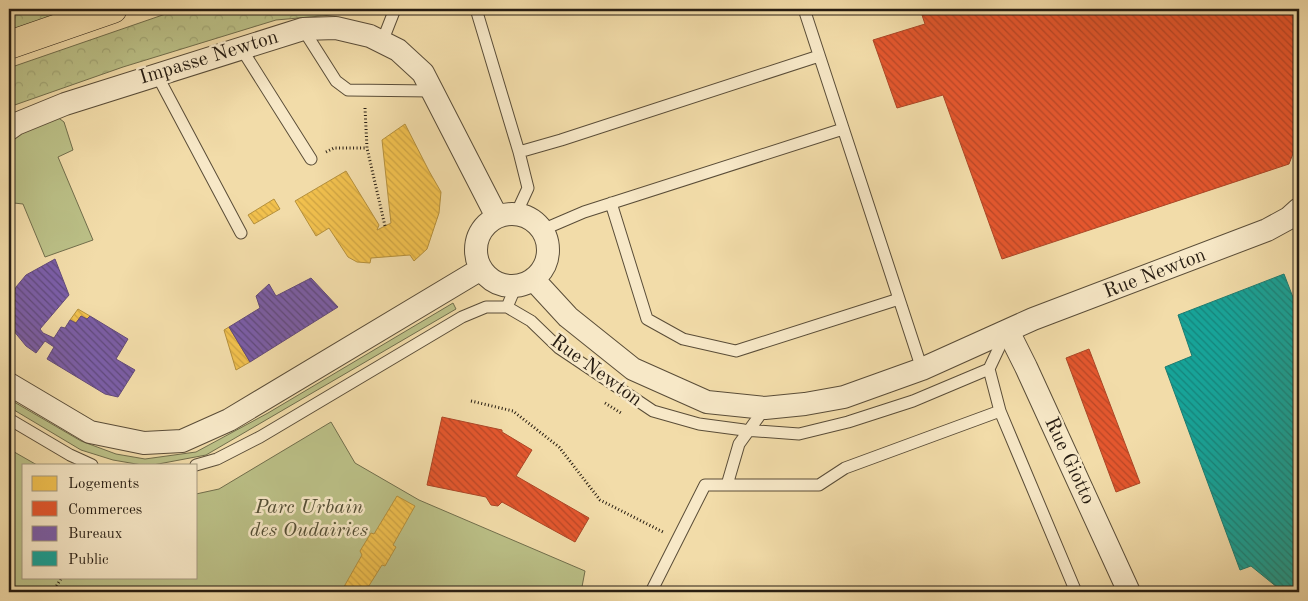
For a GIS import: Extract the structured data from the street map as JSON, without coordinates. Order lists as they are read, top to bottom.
{
  "streets": {
    "street": ["Impasse Newton", "Rue Newton", "Rue Giotto"]
  },
  "crossings": [
    ["Impasse Newton", "Rue Newton"],
    ["Rue Newton", "Rue Giotto"]
  ],
  "parks": ["Parc Urbain des Oudairies"],
  "legend": [
    "Logements",
    "Commerces",
    "Bureaux",
    "Public"
  ]
}
